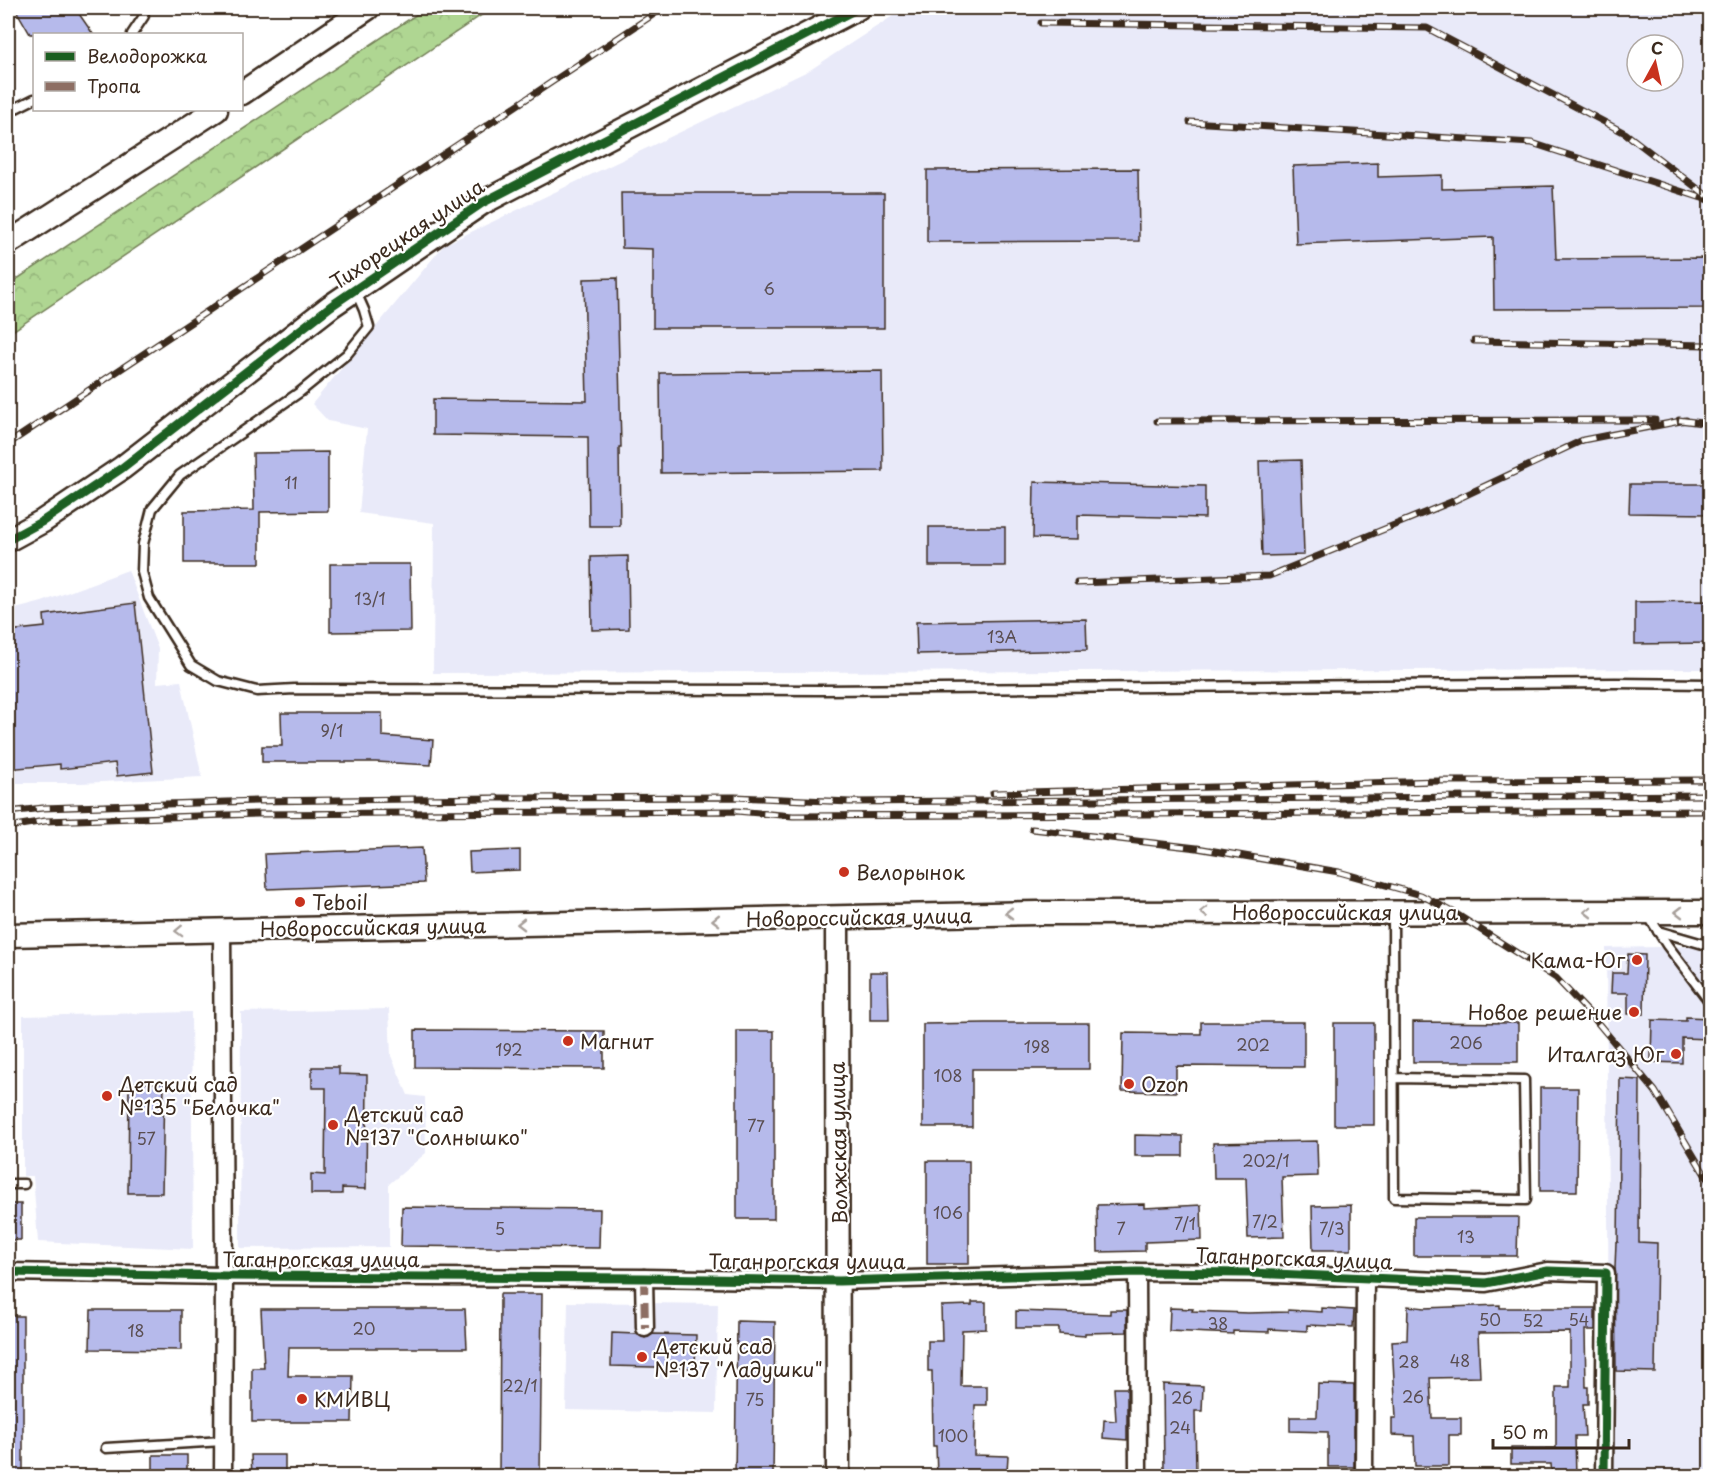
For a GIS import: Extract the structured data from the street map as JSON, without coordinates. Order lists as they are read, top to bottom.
{
  "streets": {
    "street": [
      "Тихорецкая улица",
      "Новороссийская улица",
      "Волжская улица",
      "Таганрогская улица"
    ]
  },
  "crossings": [
    ["Новороссийская улица", "Волжская улица"],
    ["Волжская улица", "Таганрогская улица"]
  ],
  "one_way": ["Новороссийская улица"],
  "places": [
    "Велорынок",
    "Teboil",
    "Кама-Юг",
    "Новое решение",
    "Магнит",
    "Италгаз Юг",
    "Ozon",
    "Детский сад №135 \"Белочка\"",
    "Детский сад №137 \"Солнышко\"",
    "Детский сад №137 \"Ладушки\"",
    "КМИВЦ"
  ],
  "house_numbers": [
    "6",
    "11",
    "13/1",
    "13А",
    "9/1",
    "206",
    "202",
    "198",
    "192",
    "108",
    "77",
    "57",
    "202/1",
    "106",
    "7/2",
    "7/1",
    "5",
    "7",
    "7/3",
    "13",
    "50",
    "54",
    "52",
    "38",
    "20",
    "18",
    "48",
    "28",
    "22/1",
    "26",
    "26",
    "75",
    "24",
    "100"
  ],
  "legend": ["Велодорожка", "Тропа"],
  "scale_bar": "50 m",
  "north": "top"
}
